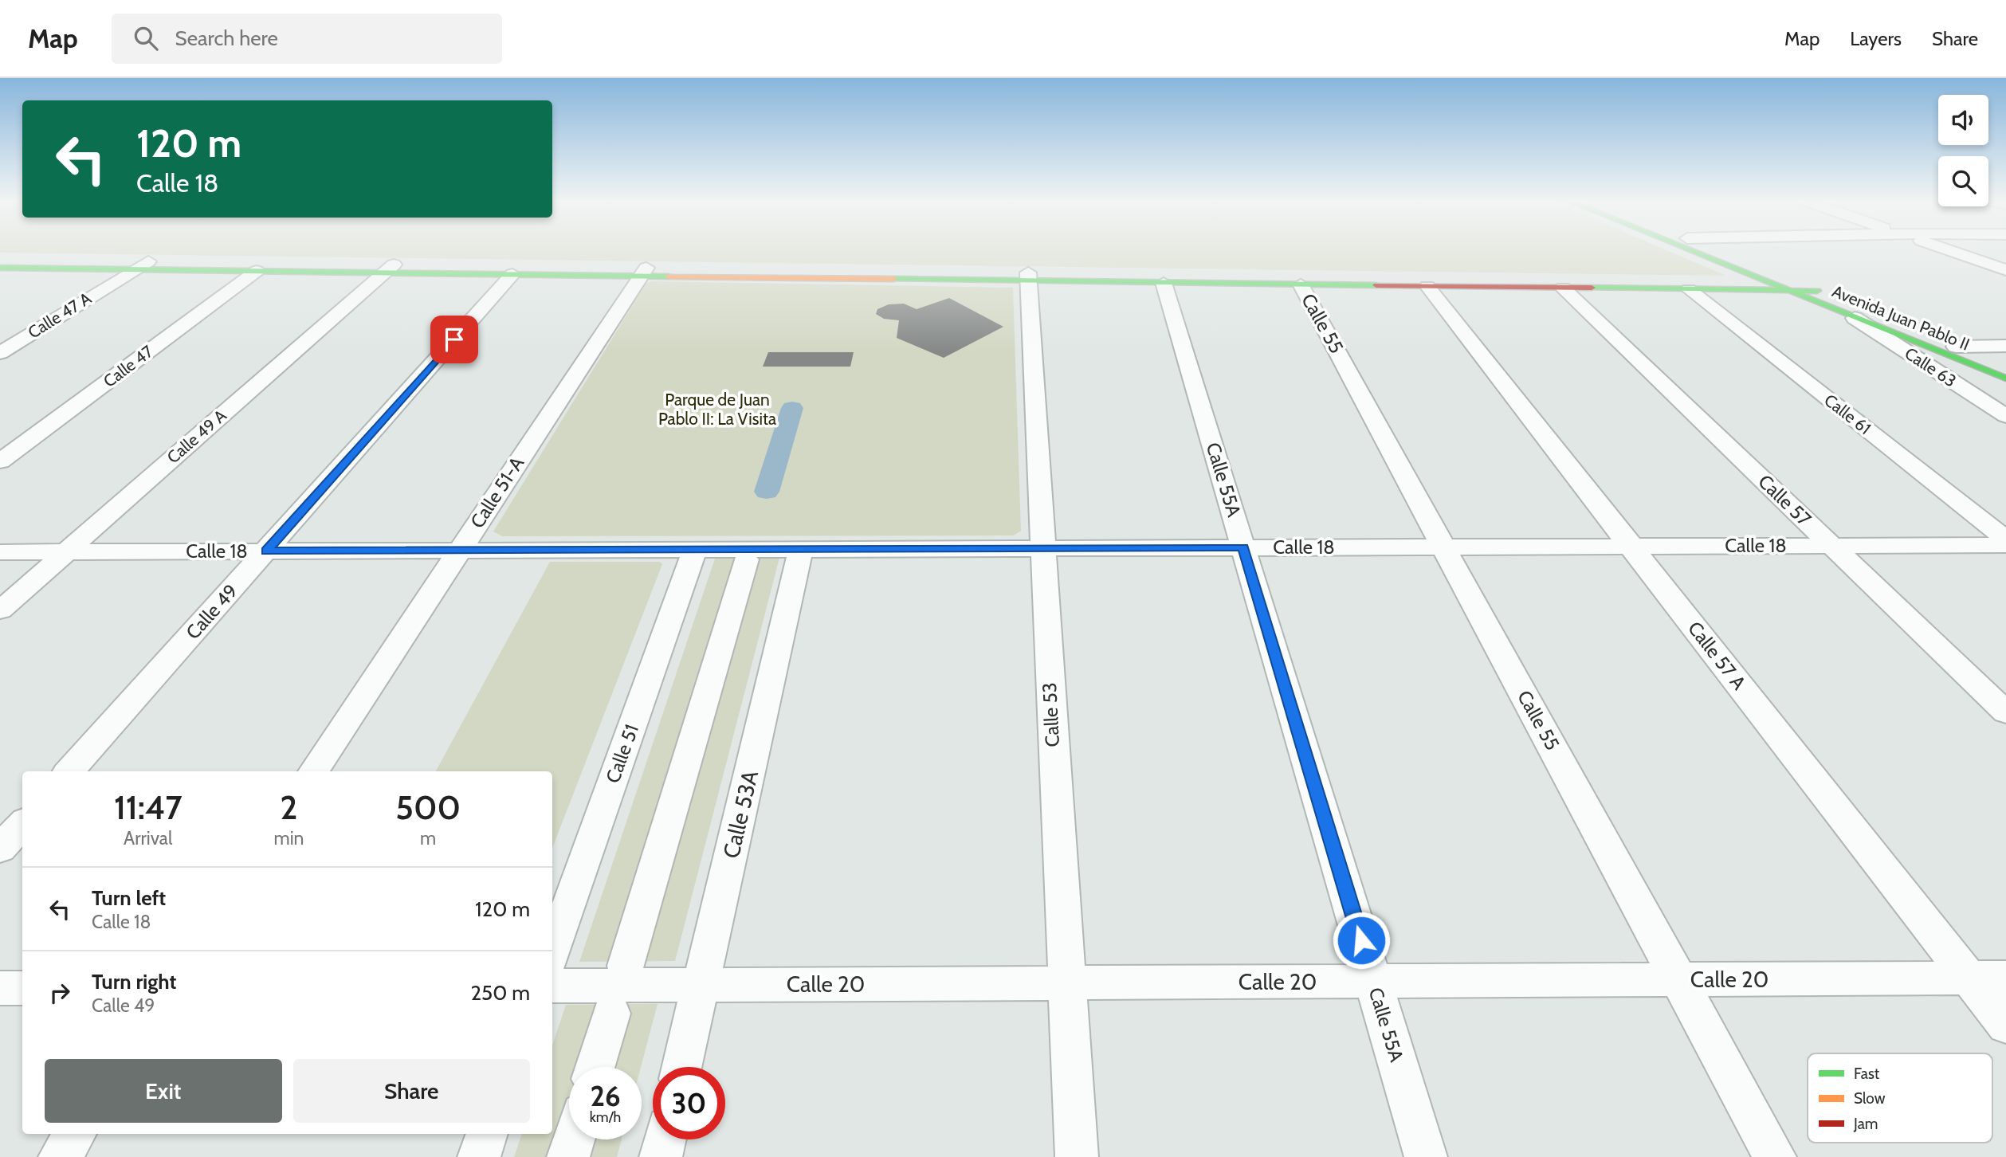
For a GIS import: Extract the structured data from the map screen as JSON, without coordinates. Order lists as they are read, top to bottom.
{
  "streets": {
    "street": [
      "Calle 47 A",
      "Avenida Juan Pablo II",
      "Calle 55",
      "Calle 47",
      "Calle 63",
      "Calle 61",
      "Calle 49 A",
      "Calle 55A",
      "Calle 51-A",
      "Calle 57",
      "Calle 18",
      "Calle 49",
      "Calle 57 A",
      "Calle 53",
      "Calle 51",
      "Calle 53A",
      "Calle 20"
    ]
  },
  "crossings": [
    ["Avenida Juan Pablo II", "Calle 63"],
    ["Calle 55", "Calle 18"],
    ["Calle 55", "Calle 20"],
    ["Calle 49 A", "Calle 18"],
    ["Calle 55A", "Calle 18"],
    ["Calle 55A", "Calle 20"],
    ["Calle 51-A", "Calle 18"],
    ["Calle 57", "Calle 18"],
    ["Calle 18", "Calle 49"],
    ["Calle 18", "Calle 57 A"],
    ["Calle 18", "Calle 53"],
    ["Calle 18", "Calle 51"],
    ["Calle 18", "Calle 53A"],
    ["Calle 57 A", "Calle 20"],
    ["Calle 53", "Calle 20"],
    ["Calle 53A", "Calle 20"]
  ],
  "parks": ["Parque de Juan Pablo II: La Visita"],
  "legend": ["Fast", "Slow", "Jam"],
  "page": {
    "header": "Map",
    "search": "Search here",
    "nav": ["Map", "Layers", "Share"],
    "turn": ["120 m", "Calle 18"],
    "eta": [
      "11:47",
      "Arrival",
      "2",
      "min",
      "500",
      "m"
    ],
    "list": [
      {
        "name": "Turn left",
        "note": "Calle 18",
        "value": "120 m"
      },
      {
        "name": "Turn right",
        "note": "Calle 49",
        "value": "250 m"
      }
    ],
    "buttons": ["Exit", "Share"],
    "speed": "26 km/h",
    "limit": "30"
  }
}
